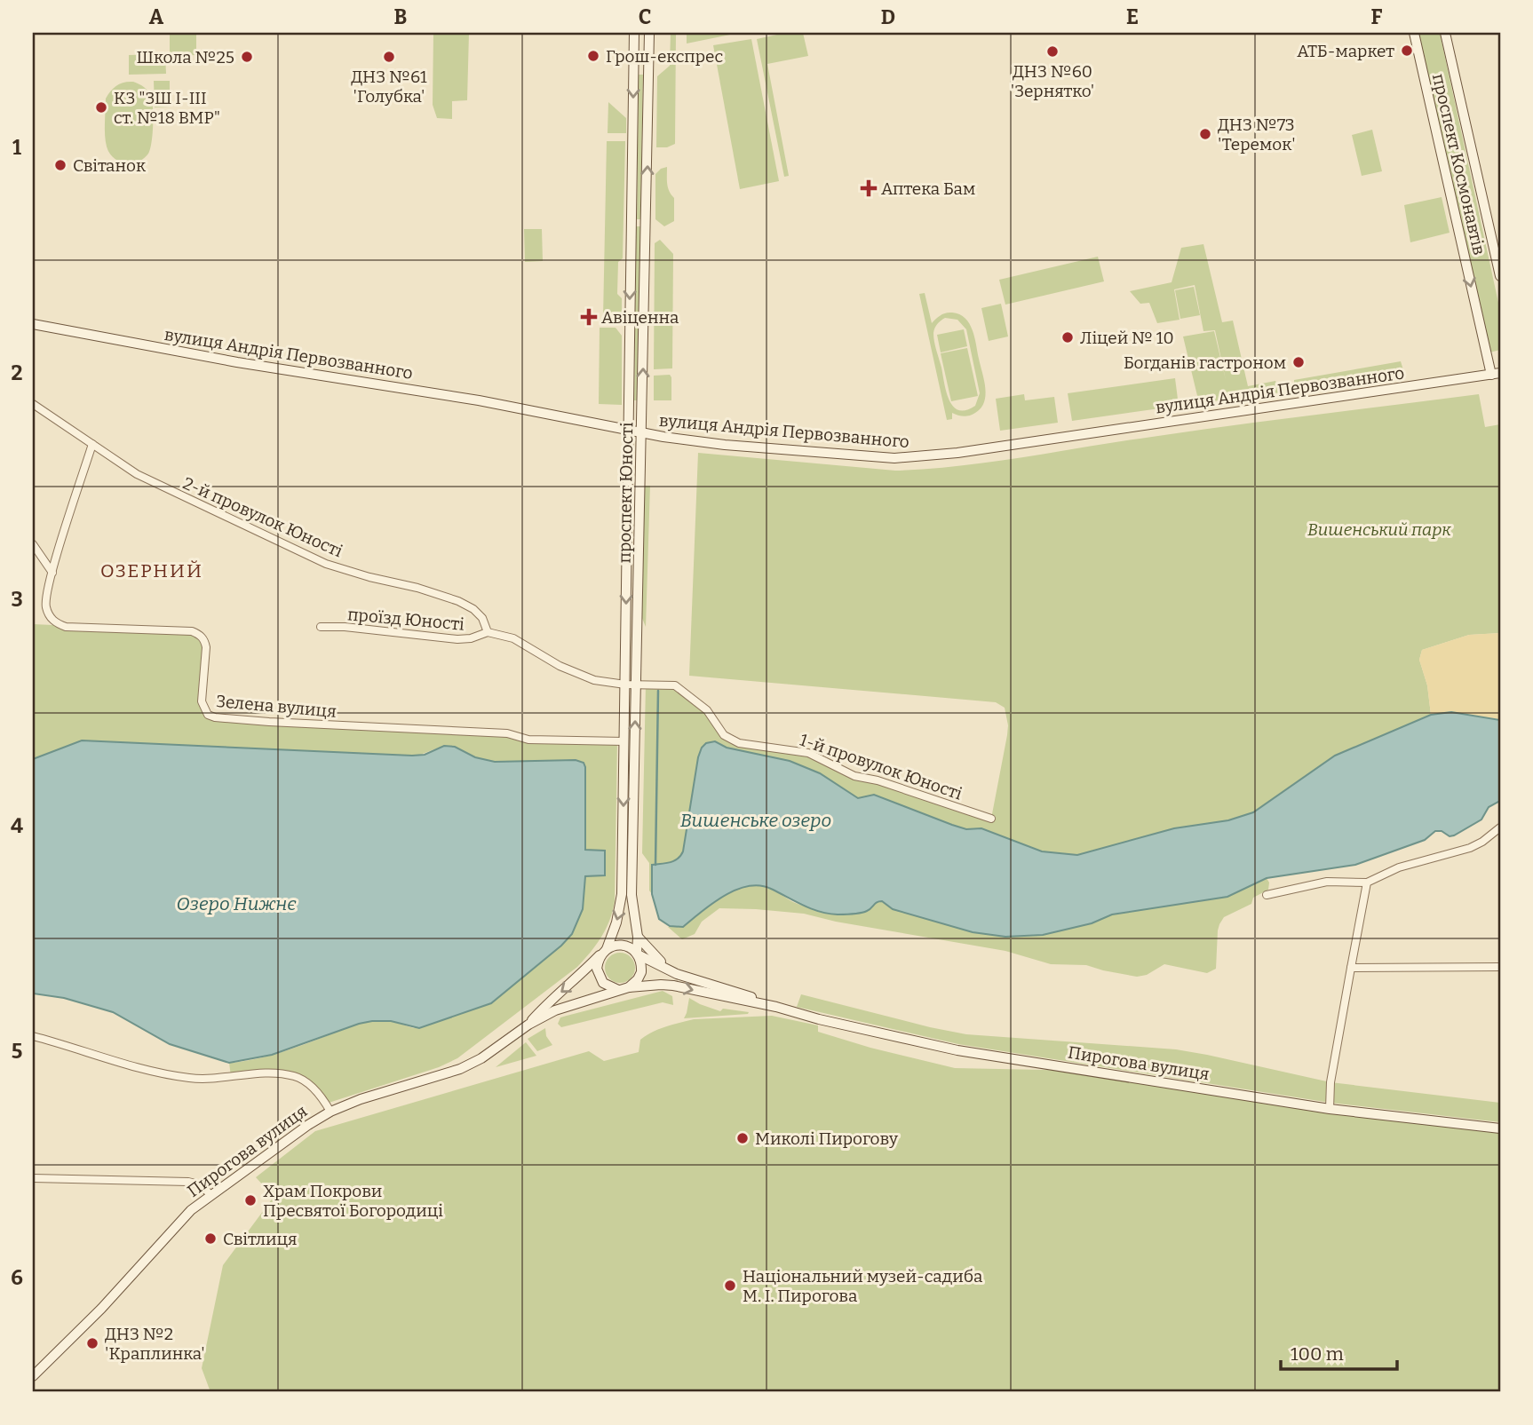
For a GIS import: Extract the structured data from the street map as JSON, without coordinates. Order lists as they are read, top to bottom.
{
  "streets": {
    "main road": [
      "проспект Космонавтів",
      "вулиця Андрія Первозванного",
      "проспект Юності",
      "Пирогова вулиця"
    ],
    "street": [
      "2-й провулок Юності",
      "проїзд Юності",
      "Зелена вулиця",
      "1-й провулок Юності"
    ]
  },
  "crossings": [
    ["проспект Космонавтів", "вулиця Андрія Первозванного"],
    ["вулиця Андрія Первозванного", "проспект Юності"],
    ["проспект Юності", "Зелена вулиця"],
    ["проспект Юності", "1-й провулок Юності"],
    ["проспект Юності", "Пирогова вулиця"],
    ["2-й провулок Юності", "проїзд Юності"],
    ["2-й провулок Юності", "Зелена вулиця"]
  ],
  "districts": ["ОЗЕРНИЙ"],
  "water": ["Вишенське озеро", "Озеро Нижнє"],
  "parks": ["Вишенський парк"],
  "places": {
    "other": [
      "АТБ-маркет",
      "ДНЗ №60 'Зернятко'",
      "Грош-експрес",
      "Школа №25",
      "ДНЗ №61 'Голубка'",
      "КЗ \"ЗШ І-ІІІ ст. №18 ВМР\"",
      "ДНЗ №73 'Теремок'",
      "Світанок",
      "Ліцей № 10",
      "Богданів гастроном",
      "Миколі Пирогову",
      "Храм Покрови Пресвятої Богородиці",
      "Світлиця",
      "Національний музей-садиба М. І. Пирогова",
      "ДНЗ №2 'Краплинка'"
    ],
    "health": ["Аптека Бам", "Авіценна"]
  },
  "scale_bar": "100 m",
  "grid": {
    "columns": [
      "A",
      "B",
      "C",
      "D",
      "E",
      "F"
    ],
    "rows": [
      "1",
      "2",
      "3",
      "4",
      "5",
      "6"
    ]
  }
}
